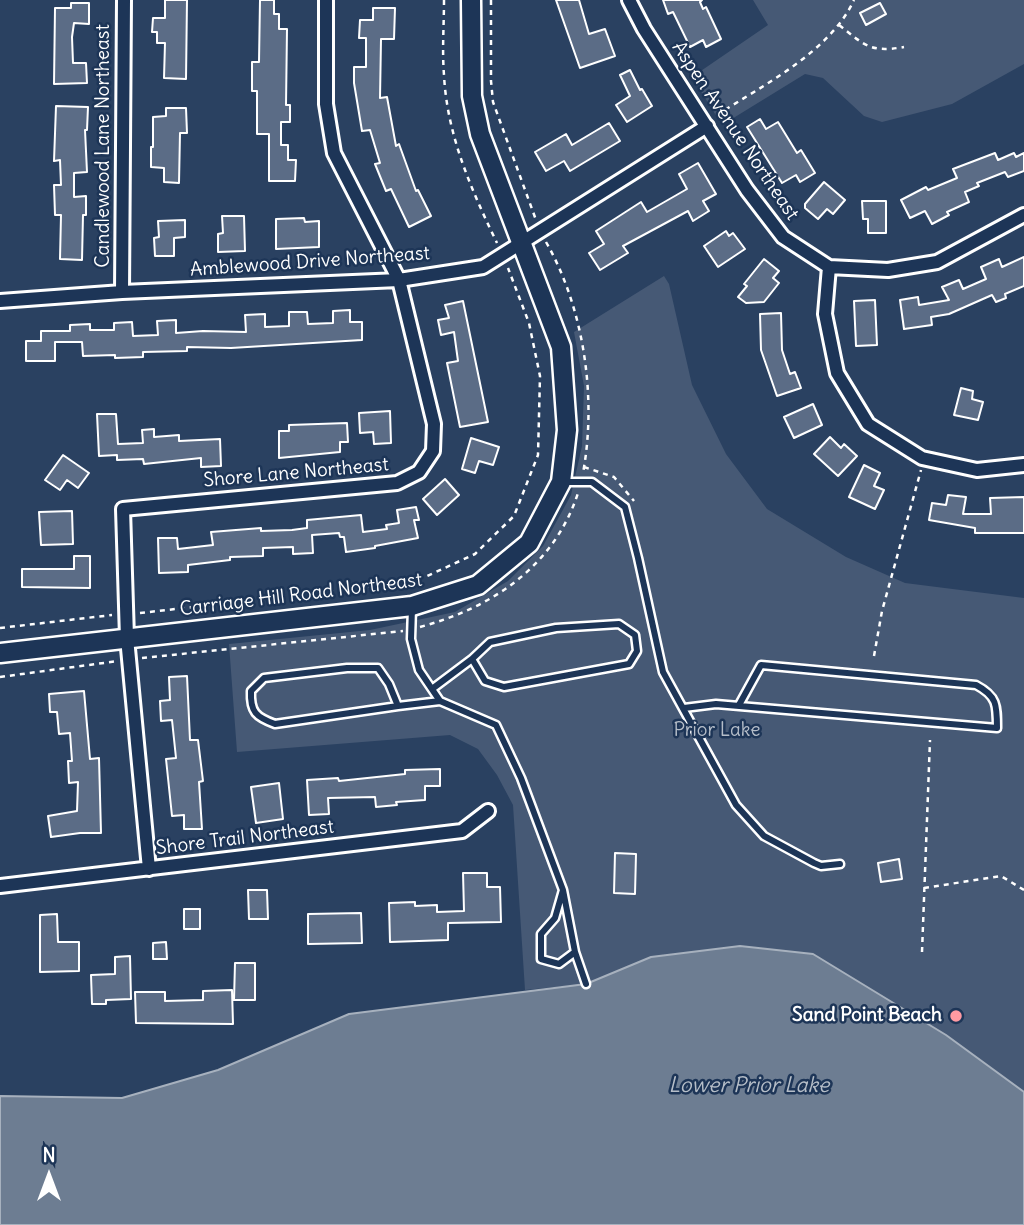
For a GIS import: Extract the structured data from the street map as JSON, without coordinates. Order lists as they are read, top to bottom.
{
  "streets": {
    "street": [
      "Aspen Avenue Northeast",
      "Candlewood Lane Northeast",
      "Amblewood Drive Northeast",
      "Shore Lane Northeast",
      "Carriage Hill Road Northeast",
      "Shore Trail Northeast"
    ]
  },
  "crossings": [
    ["Aspen Avenue Northeast", "Amblewood Drive Northeast"],
    ["Candlewood Lane Northeast", "Amblewood Drive Northeast"],
    ["Amblewood Drive Northeast", "Shore Lane Northeast"],
    ["Amblewood Drive Northeast", "Carriage Hill Road Northeast"],
    ["Shore Lane Northeast", "Carriage Hill Road Northeast"],
    ["Shore Lane Northeast", "Shore Trail Northeast"]
  ],
  "water": ["Lower Prior Lake"],
  "parks": ["Prior Lake"],
  "places": ["Sand Point Beach"],
  "north": "top"
}
